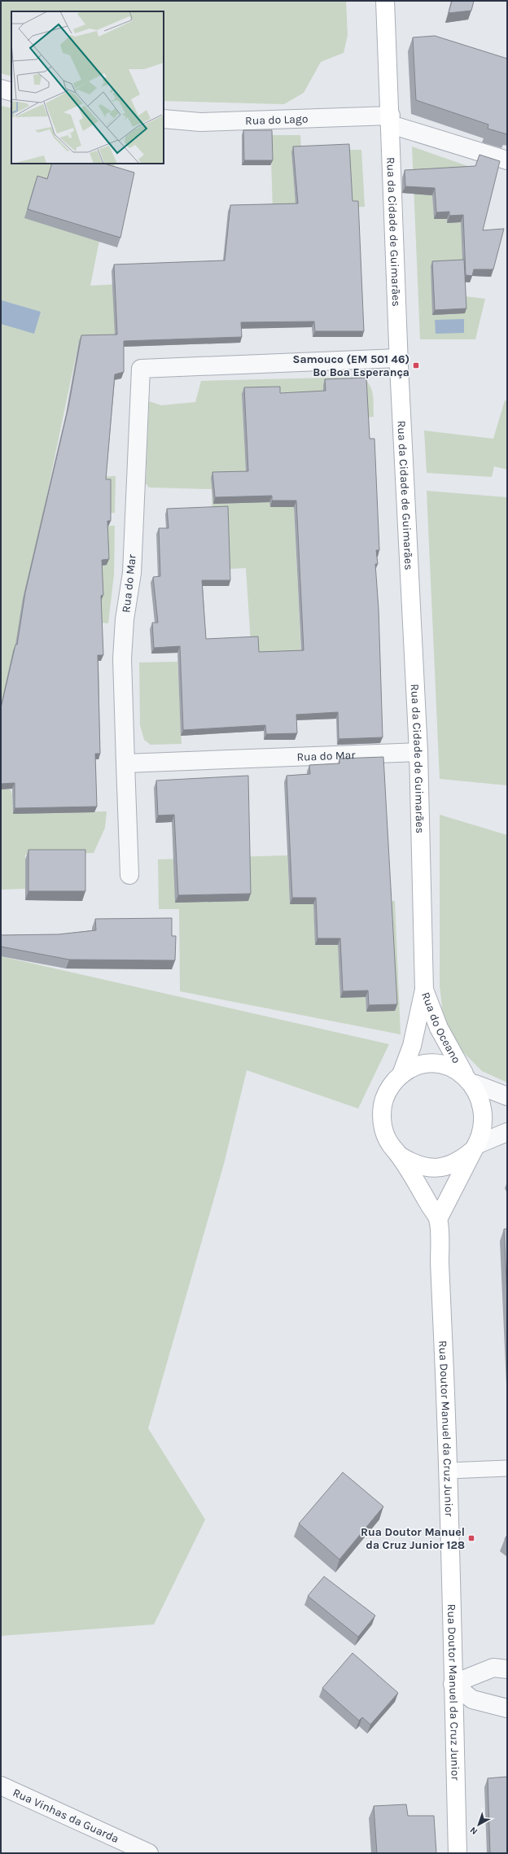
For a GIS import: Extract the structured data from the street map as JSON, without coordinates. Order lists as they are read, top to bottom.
{
  "streets": {
    "main road": ["Rua da Cidade de Guimarães", "Rua do Oceano", "Rua Doutor Manuel da Cruz Junior"],
    "street": ["Rua do Lago", "Rua do Mar", "Rua Vinhas da Guarda"]
  },
  "crossings": [
    ["Rua do Lago", "Rua da Cidade de Guimarães"],
    ["Rua da Cidade de Guimarães", "Rua do Mar"],
    ["Rua da Cidade de Guimarães", "Rua do Oceano"],
    ["Rua do Oceano", "Rua Doutor Manuel da Cruz Junior"]
  ],
  "places": {
    "transit": ["Samouco (EM 501 46) Bº Boa Esperança", "Rua Doutor Manuel da Cruz Junior 128"]
  },
  "north": "bottom left"
}
